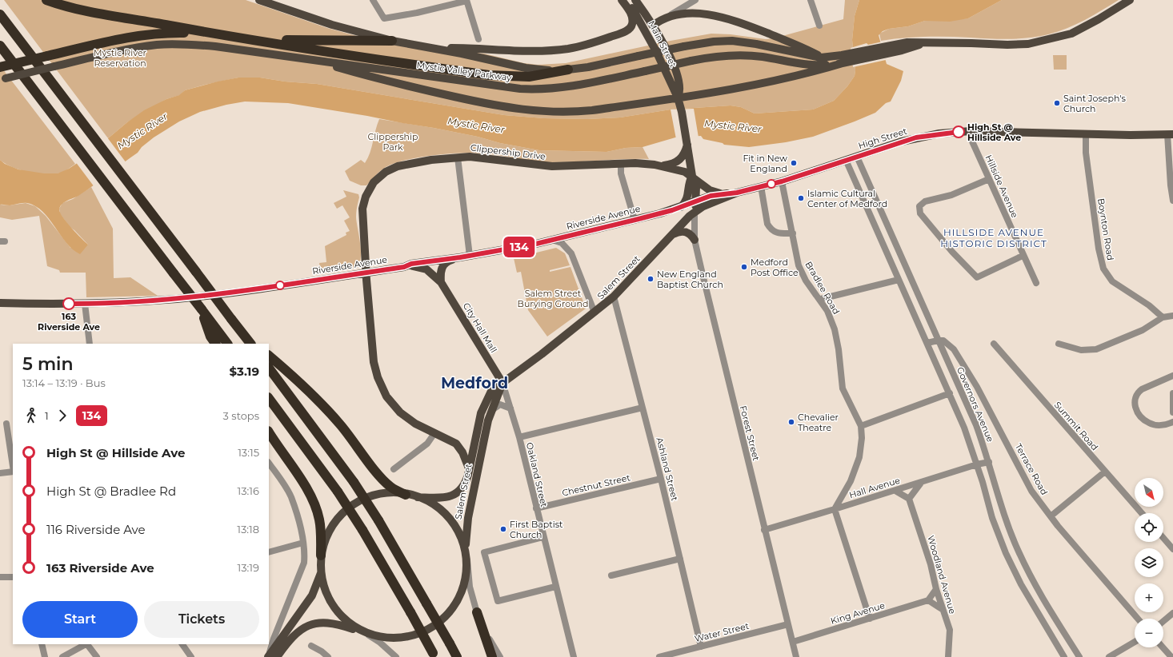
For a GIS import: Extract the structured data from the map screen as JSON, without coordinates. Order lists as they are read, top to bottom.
{
  "streets": {
    "main road": [
      "Main Street",
      "Mystic Valley Parkway",
      "High Street",
      "Clippership Drive",
      "Riverside Avenue",
      "Salem Street",
      "City Hall Mall"
    ],
    "street": [
      "Hillside Avenue",
      "Boynton Road",
      "Bradlee Road",
      "Governors Avenue",
      "Summit Road",
      "Forest Street",
      "Ashland Street",
      "Terrace Road",
      "Oakland Street",
      "Chestnut Street",
      "Hall Avenue",
      "Woodland Avenue",
      "King Avenue",
      "Water Street"
    ]
  },
  "crossings": [
    ["Main Street", "High Street"],
    ["Main Street", "Clippership Drive"],
    ["Main Street", "Riverside Avenue"],
    ["Main Street", "Salem Street"],
    ["Main Street", "Forest Street"],
    ["High Street", "Clippership Drive"],
    ["High Street", "Hillside Avenue"],
    ["High Street", "Riverside Avenue"],
    ["High Street", "Boynton Road"],
    ["High Street", "Salem Street"],
    ["High Street", "Bradlee Road"],
    ["High Street", "Governors Avenue"],
    ["High Street", "Forest Street"],
    ["Clippership Drive", "Riverside Avenue"],
    ["Clippership Drive", "Salem Street"],
    ["Riverside Avenue", "City Hall Mall"],
    ["Salem Street", "City Hall Mall"],
    ["Salem Street", "Forest Street"],
    ["Salem Street", "Ashland Street"],
    ["Salem Street", "Oakland Street"],
    ["Bradlee Road", "Hall Avenue"],
    ["City Hall Mall", "Oakland Street"],
    ["Governors Avenue", "Terrace Road"],
    ["Governors Avenue", "Hall Avenue"],
    ["Forest Street", "Hall Avenue"],
    ["Forest Street", "King Avenue"],
    ["Forest Street", "Water Street"],
    ["Ashland Street", "Chestnut Street"],
    ["Ashland Street", "Water Street"],
    ["Oakland Street", "Chestnut Street"]
  ],
  "districts": ["HILLSIDE AVENUE HISTORIC DISTRICT", "Medford"],
  "water": ["Mystic River"],
  "parks": ["Mystic River Reservation", "Clippership Park", "Salem Street Burying Ground"],
  "places": [
    "Saint Joseph's Church",
    "High St @ Hillside Ave",
    "Fit in New England",
    "Islamic Cultural Center of Medford",
    "Medford Post Office",
    "New England Baptist Church",
    "163 Riverside Ave",
    "Chevalier Theatre",
    "First Baptist Church"
  ],
  "lines": ["bus line 134"],
  "north": "bottom right",
  "page": {
    "on_map": "134",
    "heading": ["5 min", "13:14 – 13:19 · Bus", "$3.19"],
    "legs": ["1", "134", "3 stops"],
    "list": [
      {
        "name": "High St @ Hillside Ave",
        "value": "13:15"
      },
      {
        "name": "High St @ Bradlee Rd",
        "value": "13:16"
      },
      {
        "name": "116 Riverside Ave",
        "value": "13:18"
      },
      {
        "name": "163 Riverside Ave",
        "value": "13:19"
      }
    ],
    "map_buttons": ["+", "−"],
    "buttons": ["Start", "Tickets"]
  }
}
